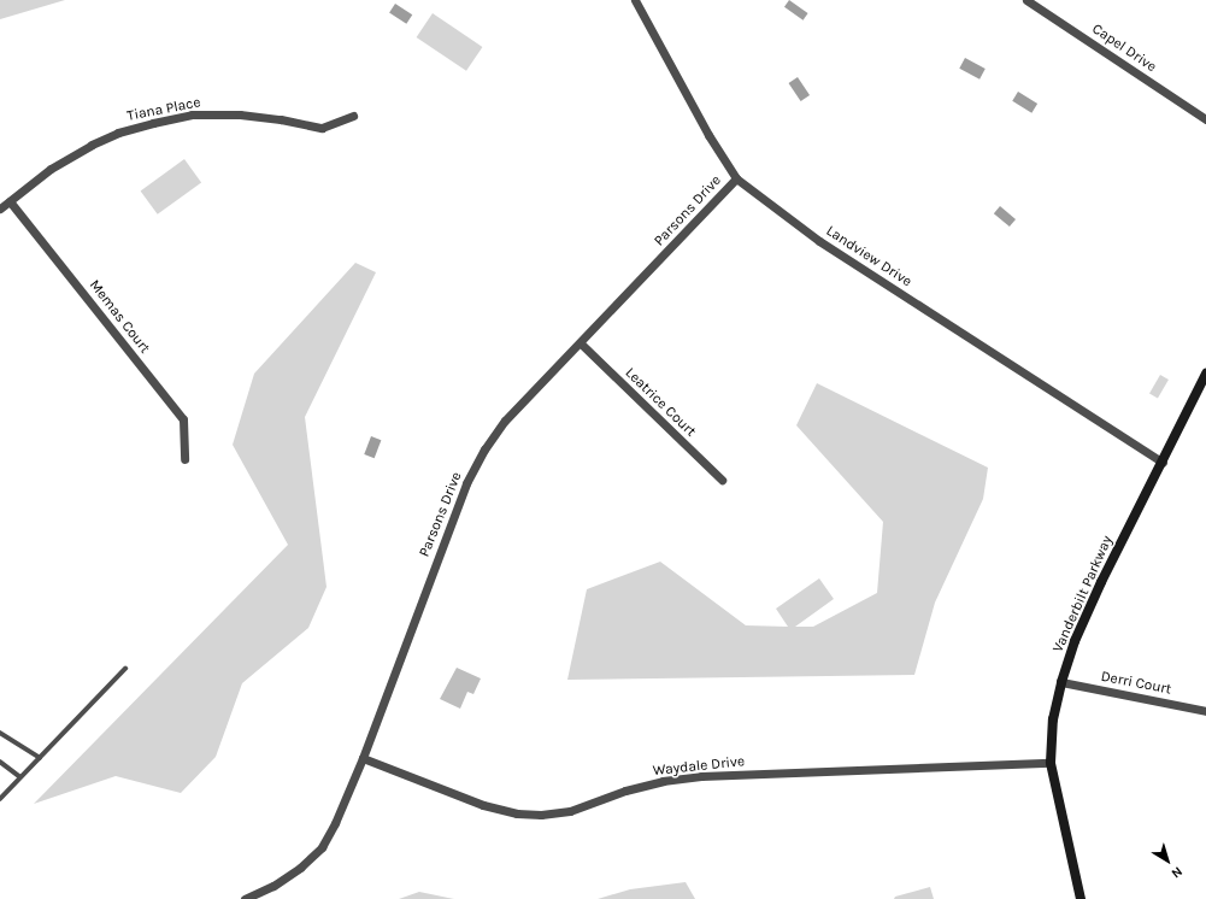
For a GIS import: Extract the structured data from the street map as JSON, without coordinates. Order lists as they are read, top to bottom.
{
  "streets": {
    "main road": ["Vanderbilt Parkway"],
    "street": [
      "Capel Drive",
      "Tiana Place",
      "Parsons Drive",
      "Landview Drive",
      "Memas Court",
      "Leatrice Court",
      "Derri Court",
      "Waydale Drive"
    ]
  },
  "crossings": [
    ["Tiana Place", "Memas Court"],
    ["Parsons Drive", "Landview Drive"],
    ["Parsons Drive", "Leatrice Court"],
    ["Parsons Drive", "Waydale Drive"],
    ["Landview Drive", "Vanderbilt Parkway"],
    ["Vanderbilt Parkway", "Derri Court"],
    ["Vanderbilt Parkway", "Waydale Drive"]
  ],
  "north": "bottom right"
}
